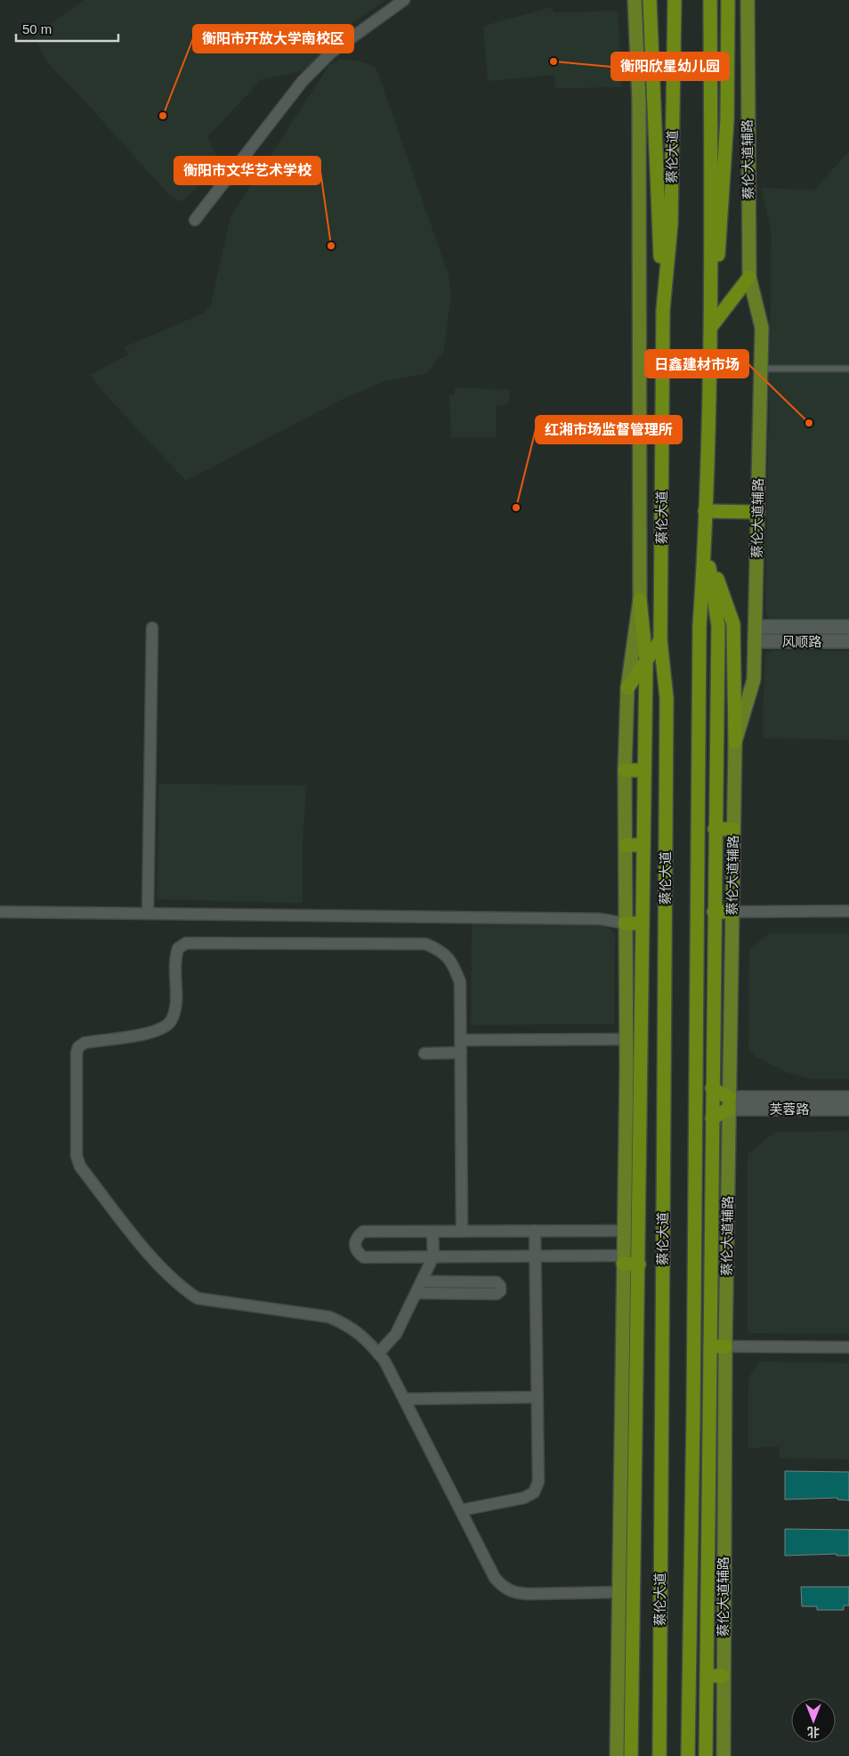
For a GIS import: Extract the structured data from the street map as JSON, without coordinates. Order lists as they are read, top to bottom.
{
  "streets": {
    "highway": ["蔡伦大道"],
    "main road": ["蔡伦大道辅路"],
    "street": ["风顺路", "芙蓉路"]
  },
  "crossings": [
    ["蔡伦大道辅路", "风顺路"],
    ["蔡伦大道辅路", "芙蓉路"]
  ],
  "places": [
    "衡阳欣星幼儿园",
    "衡阳市开放大学南校区",
    "衡阳市文华艺术学校",
    "日鑫建材市场",
    "红湘市场监督管理所"
  ],
  "scale_bar": "50 m",
  "north": "bottom"
}
